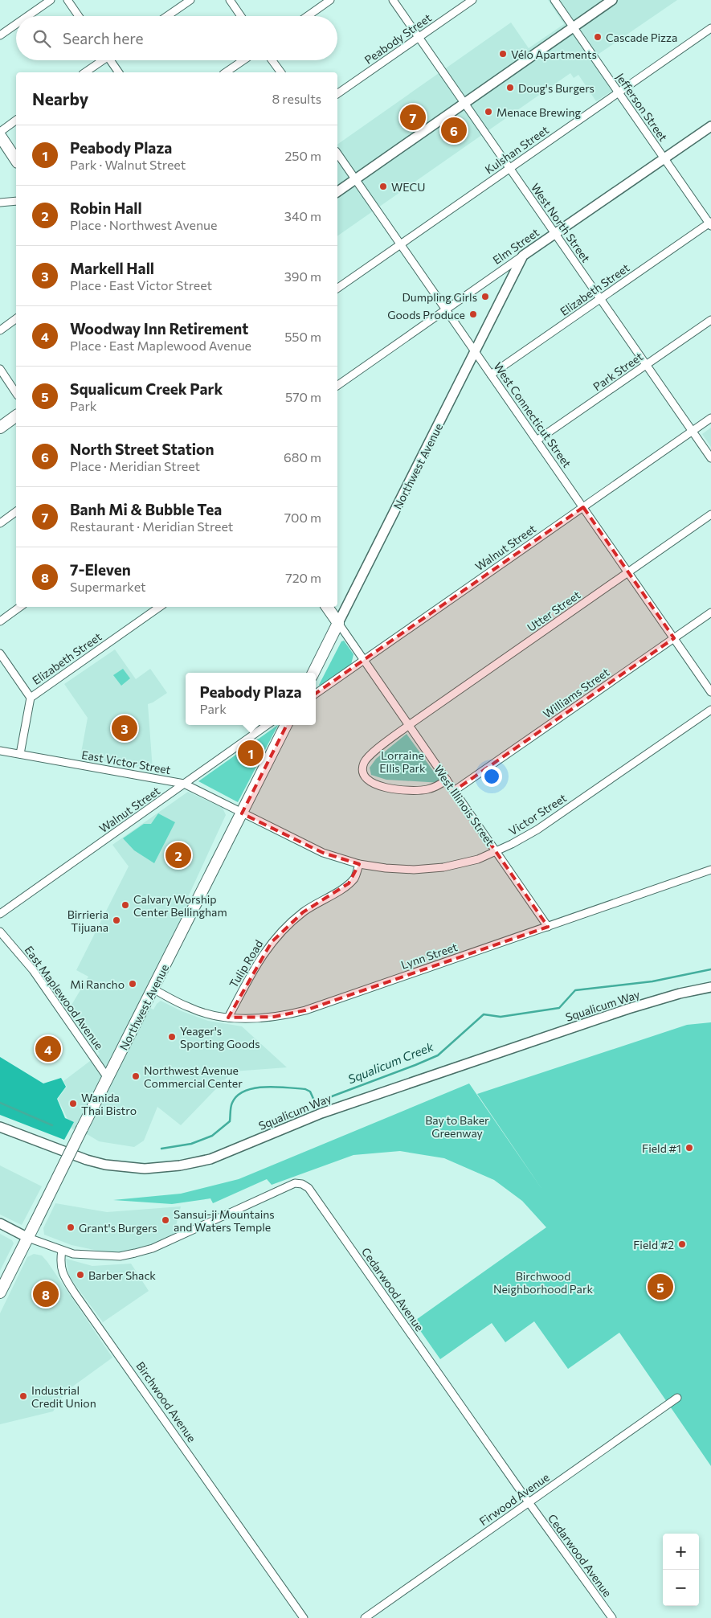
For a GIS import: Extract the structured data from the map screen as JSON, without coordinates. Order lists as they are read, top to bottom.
{
  "streets": {
    "main road": ["Northwest Avenue", "West Illinois Street"],
    "street": [
      "Peabody Street",
      "Jefferson Street",
      "Kulshan Street",
      "West North Street",
      "Elm Street",
      "Elizabeth Street",
      "Park Street",
      "West Connecticut Street",
      "Walnut Street",
      "Utter Street",
      "Williams Street",
      "East Victor Street",
      "Victor Street",
      "Lynn Street",
      "Tulip Road",
      "East Maplewood Avenue",
      "Squalicum Way",
      "Cedarwood Avenue",
      "Birchwood Avenue",
      "Firwood Avenue"
    ]
  },
  "crossings": [
    ["Peabody Street", "West North Street"],
    ["Jefferson Street", "Kulshan Street"],
    ["Jefferson Street", "Elm Street"],
    ["Jefferson Street", "Elizabeth Street"],
    ["Kulshan Street", "West North Street"],
    ["Kulshan Street", "West Connecticut Street"],
    ["West North Street", "Elm Street"],
    ["West North Street", "Elizabeth Street"],
    ["West North Street", "Park Street"],
    ["West North Street", "Walnut Street"],
    ["Elm Street", "West Connecticut Street"],
    ["Elm Street", "Northwest Avenue"],
    ["Elizabeth Street", "West Connecticut Street"],
    ["Elizabeth Street", "East Victor Street"],
    ["Park Street", "West Connecticut Street"],
    ["West Connecticut Street", "Northwest Avenue"],
    ["West Connecticut Street", "Walnut Street"],
    ["West Connecticut Street", "Utter Street"],
    ["West Connecticut Street", "Williams Street"],
    ["Northwest Avenue", "East Victor Street"],
    ["Northwest Avenue", "West Illinois Street"],
    ["Northwest Avenue", "Victor Street"],
    ["Northwest Avenue", "Lynn Street"],
    ["Northwest Avenue", "East Maplewood Avenue"],
    ["Walnut Street", "East Victor Street"],
    ["Walnut Street", "West Illinois Street"],
    ["Utter Street", "West Illinois Street"],
    ["Williams Street", "West Illinois Street"],
    ["East Victor Street", "Victor Street"],
    ["West Illinois Street", "Victor Street"],
    ["West Illinois Street", "Lynn Street"],
    ["Victor Street", "Tulip Road"],
    ["Lynn Street", "Tulip Road"],
    ["Cedarwood Avenue", "Birchwood Avenue"],
    ["Cedarwood Avenue", "Firwood Avenue"]
  ],
  "water": ["Squalicum Creek"],
  "parks": ["Lorraine Ellis Park", "Bay to Baker Greenway", "Birchwood Neighborhood Park"],
  "places": [
    "Cascade Pizza",
    "Vélo Apartments",
    "Doug's Burgers",
    "Menace Brewing",
    "WECU",
    "Dumpling Girls",
    "Goods Produce",
    "Calvary Worship Center Bellingham",
    "Birrieria Tijuana",
    "Mi Rancho",
    "Yeager's Sporting Goods",
    "Northwest Avenue Commercial Center",
    "Wanida Thai Bistro",
    "Field #1",
    "Sansui-ji Mountains and Waters Temple",
    "Grant's Burgers",
    "Field #2",
    "Barber Shack",
    "Industrial Credit Union"
  ],
  "page": {
    "search": "Search here",
    "heading": ["Nearby", "8 results"],
    "pins": [
      "7",
      "6",
      "3",
      "1",
      "2",
      "4",
      "5",
      "8"
    ],
    "list": [
      {
        "mark": "1",
        "name": "Peabody Plaza",
        "note": "Park · Walnut Street",
        "value": "250 m"
      },
      {
        "mark": "2",
        "name": "Robin Hall",
        "note": "Place · Northwest Avenue",
        "value": "340 m"
      },
      {
        "mark": "3",
        "name": "Markell Hall",
        "note": "Place · East Victor Street",
        "value": "390 m"
      },
      {
        "mark": "4",
        "name": "Woodway Inn Retirement",
        "note": "Place · East Maplewood Avenue",
        "value": "550 m"
      },
      {
        "mark": "5",
        "name": "Squalicum Creek Park",
        "note": "Park",
        "value": "570 m"
      },
      {
        "mark": "6",
        "name": "North Street Station",
        "note": "Place · Meridian Street",
        "value": "680 m"
      },
      {
        "mark": "7",
        "name": "Banh Mi & Bubble Tea",
        "note": "Restaurant · Meridian Street",
        "value": "700 m"
      },
      {
        "mark": "8",
        "name": "7-Eleven",
        "note": "Supermarket",
        "value": "720 m"
      }
    ],
    "popup": ["Peabody Plaza", "Park"],
    "map_buttons": ["+", "−"]
  }
}
